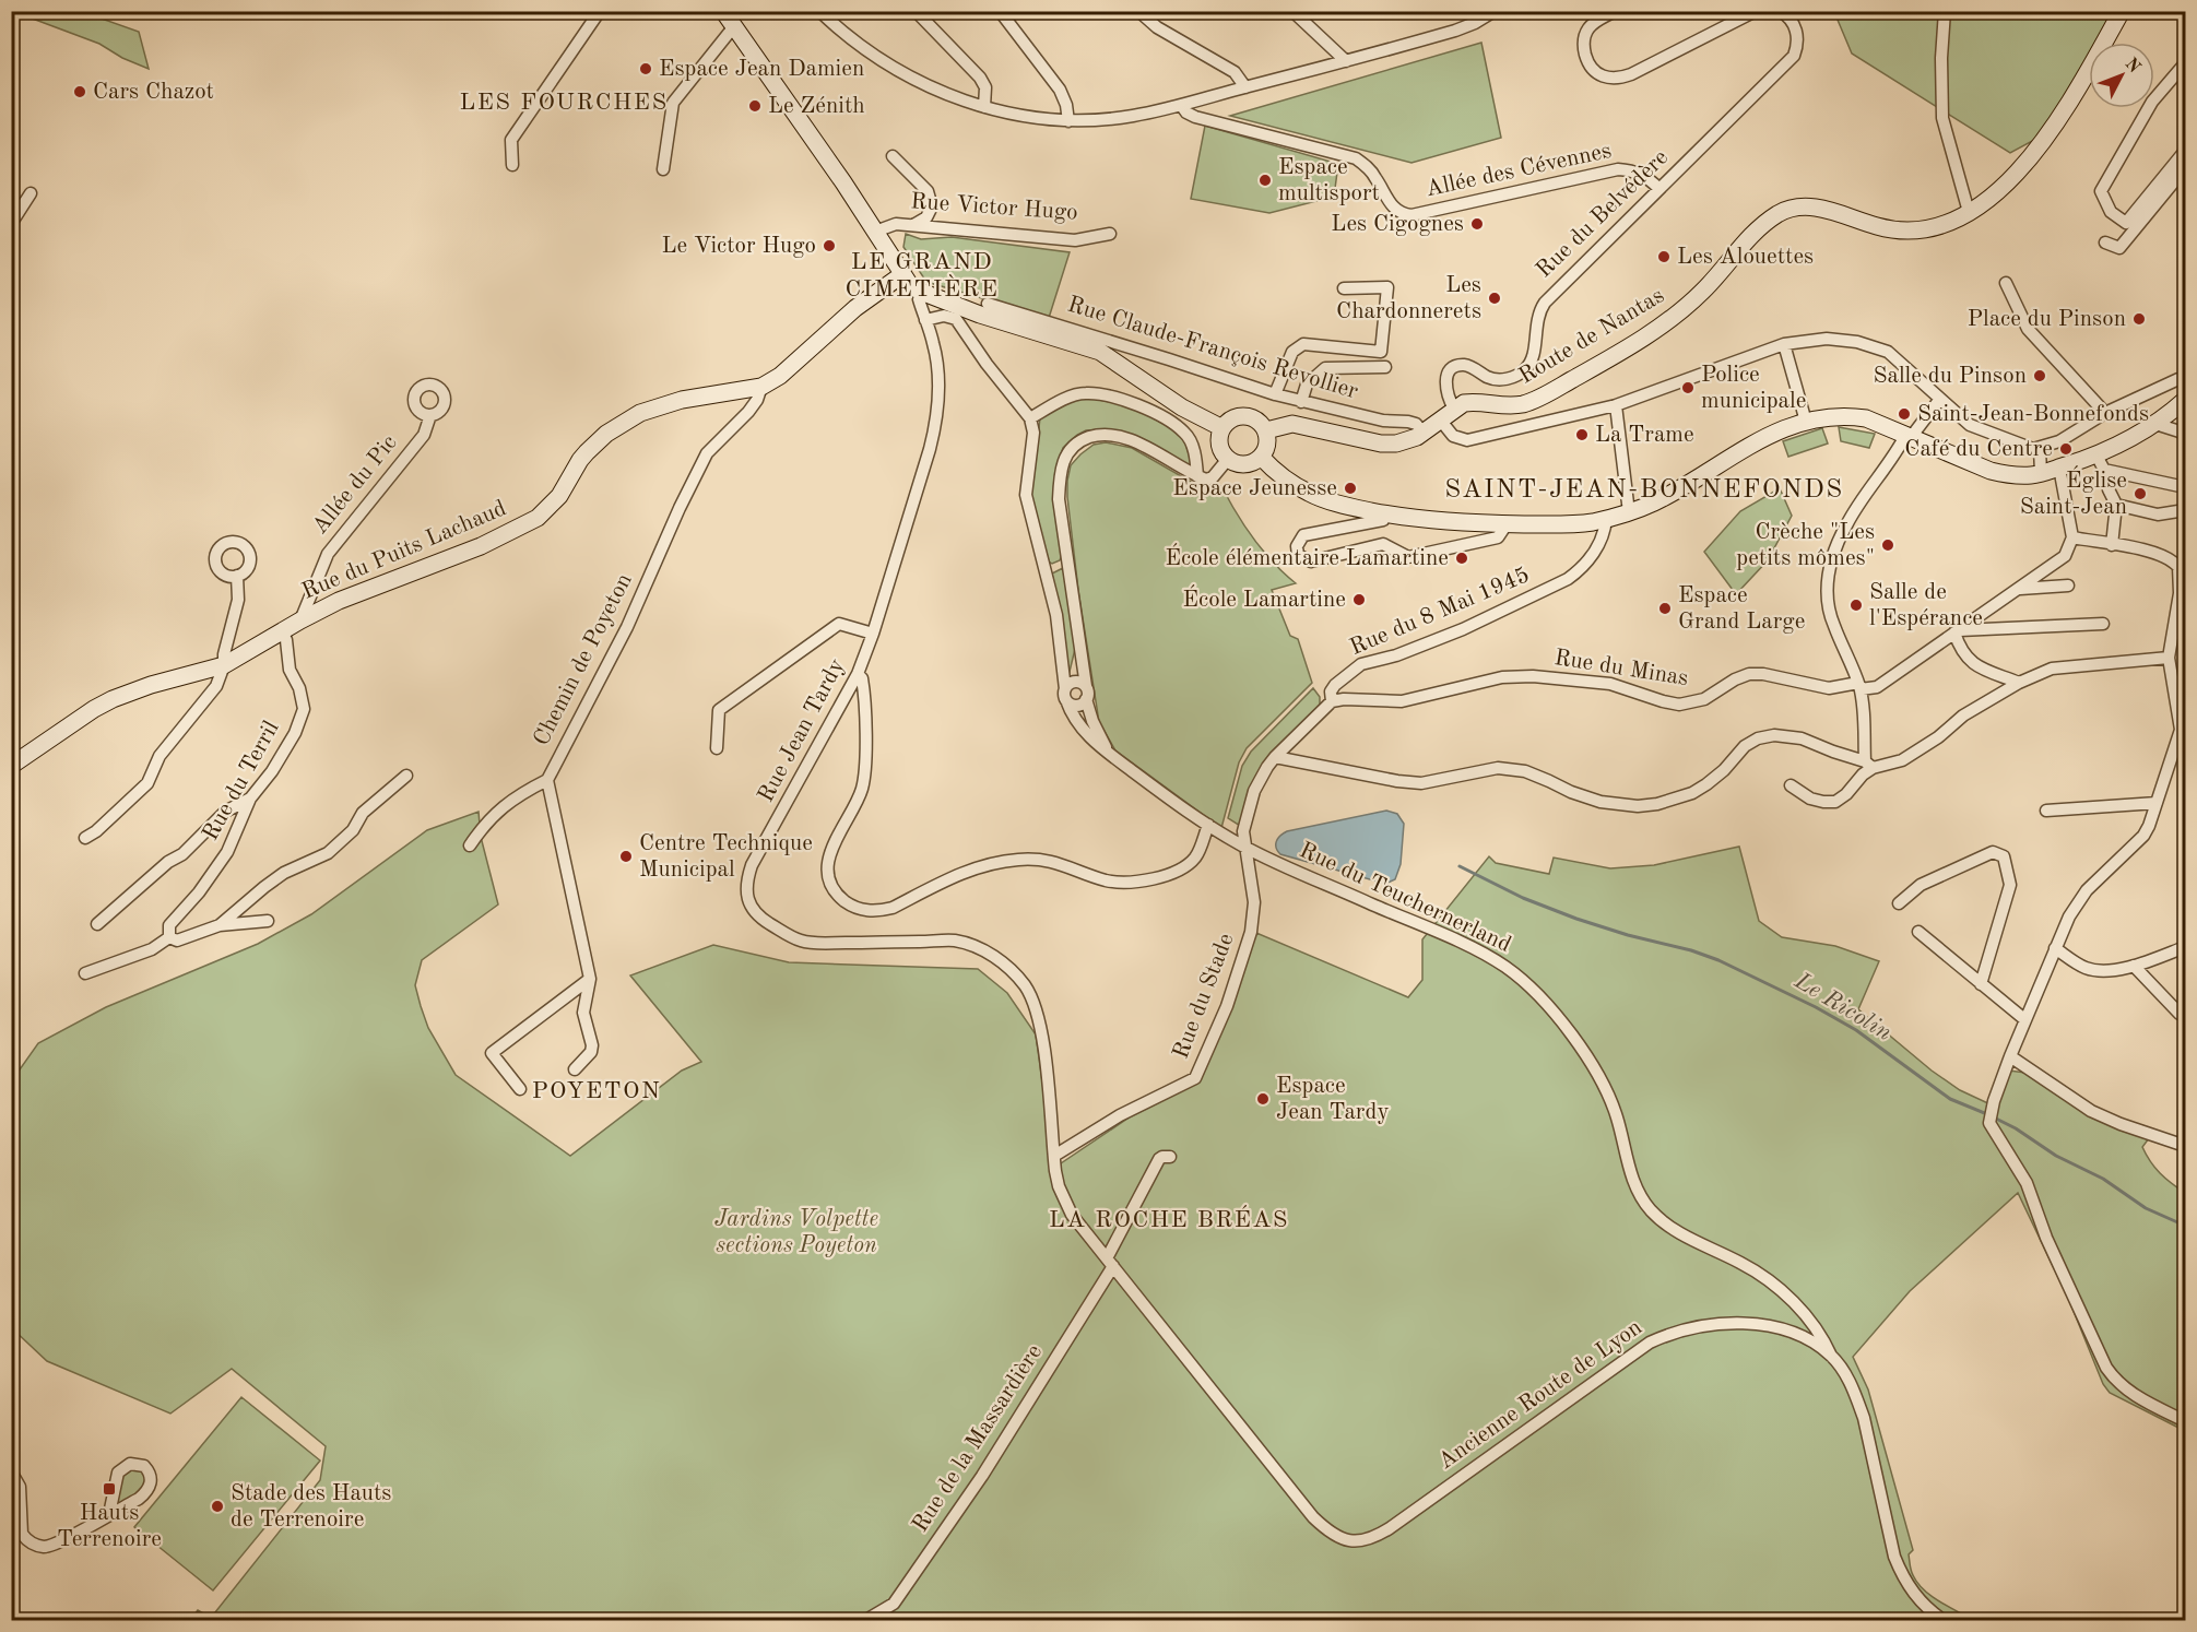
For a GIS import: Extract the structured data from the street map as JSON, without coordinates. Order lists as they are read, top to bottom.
{
  "streets": {
    "street": [
      "Allée des Cévennes",
      "Rue Victor Hugo",
      "Rue du Belvédère",
      "Route de Nantas",
      "Rue Claude-François Revollier",
      "Allée du Pic",
      "Rue du Puits Lachaud",
      "Rue du 8 Mai 1945",
      "Chemin de Poyeton",
      "Rue du Minas",
      "Rue Jean Tardy",
      "Rue du Terril",
      "Rue du Teuchernerland",
      "Rue du Stade",
      "Ancienne Route de Lyon",
      "Rue de la Massardière"
    ]
  },
  "crossings": [
    ["Allée des Cévennes", "Rue du Belvédère"],
    ["Rue du Belvédère", "Route de Nantas"],
    ["Route de Nantas", "Rue Claude-François Revollier"],
    ["Allée du Pic", "Rue du Puits Lachaud"],
    ["Rue du Puits Lachaud", "Chemin de Poyeton"],
    ["Rue du Puits Lachaud", "Rue du Terril"],
    ["Rue du 8 Mai 1945", "Rue du Minas"],
    ["Rue du 8 Mai 1945", "Rue du Teuchernerland"],
    ["Rue du 8 Mai 1945", "Rue du Stade"],
    ["Rue Jean Tardy", "Rue du Stade"],
    ["Rue Jean Tardy", "Ancienne Route de Lyon"],
    ["Rue Jean Tardy", "Rue de la Massardière"],
    ["Rue du Teuchernerland", "Rue du Stade"],
    ["Rue du Teuchernerland", "Ancienne Route de Lyon"],
    ["Ancienne Route de Lyon", "Rue de la Massardière"]
  ],
  "districts": [
    "LES FOURCHES",
    "LE GRAND CIMETIÈRE",
    "SAINT-JEAN-BONNEFONDS",
    "POYETON",
    "LA ROCHE BRÉAS"
  ],
  "water": ["Le Ricolin"],
  "parks": ["Jardins Volpette sections Poyeton"],
  "places": {
    "other": [
      "Espace Jean Damien",
      "Cars Chazot",
      "Le Zénith",
      "Espace multisport",
      "Les Cigognes",
      "Le Victor Hugo",
      "Les Alouettes",
      "Les Chardonnerets",
      "Place du Pinson",
      "Salle du Pinson",
      "Police municipale",
      "Saint-Jean-Bonnefonds",
      "La Trame",
      "Café du Centre",
      "Espace Jeunesse",
      "Église Saint-Jean",
      "Crèche \"Les petits mômes\"",
      "École élémentaire Lamartine",
      "École Lamartine",
      "Salle de l'Espérance",
      "Espace Grand Large",
      "Centre Technique Municipal",
      "Espace Jean Tardy",
      "Stade des Hauts de Terrenoire"
    ],
    "transit": ["Hauts Terrenoire"]
  },
  "north": "top right"
}
